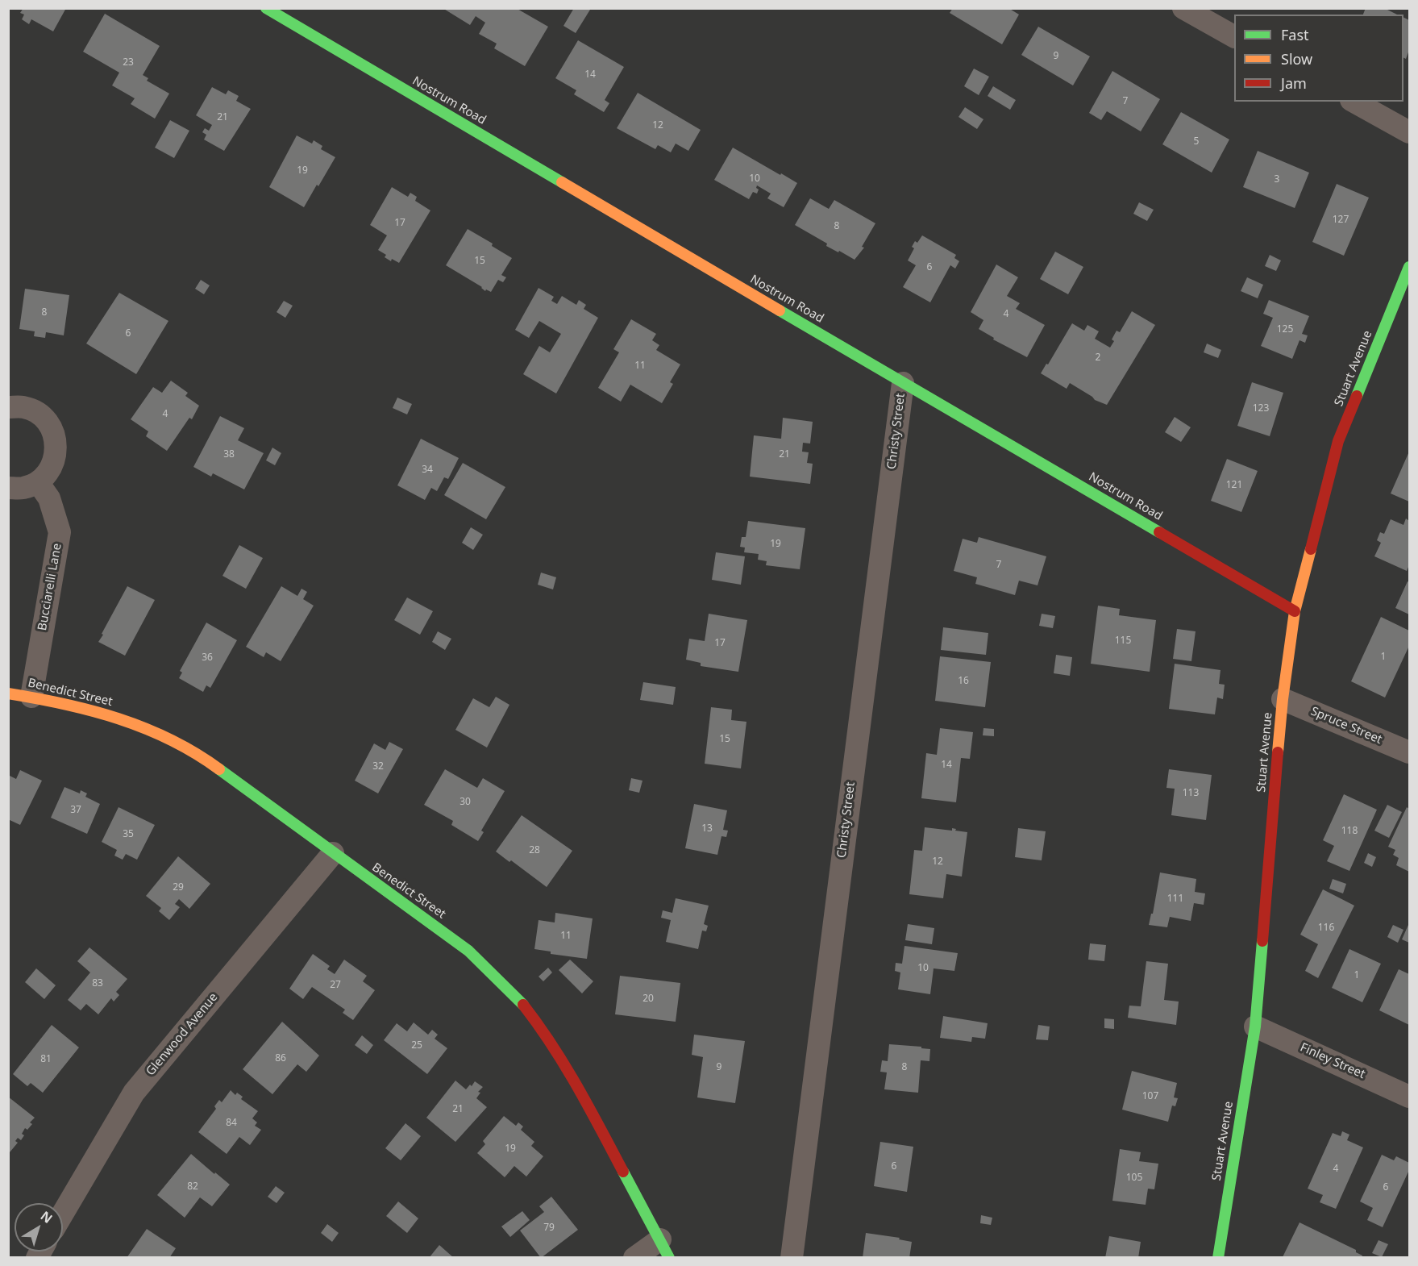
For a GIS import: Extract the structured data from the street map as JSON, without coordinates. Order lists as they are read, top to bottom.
{
  "streets": {
    "street": [
      "Nostrum Road",
      "Stuart Avenue",
      "Christy Street",
      "Bucciarelli Lane",
      "Benedict Street",
      "Spruce Street",
      "Glenwood Avenue",
      "Finley Street"
    ]
  },
  "crossings": [
    ["Nostrum Road", "Stuart Avenue"],
    ["Nostrum Road", "Christy Street"],
    ["Stuart Avenue", "Spruce Street"],
    ["Stuart Avenue", "Finley Street"],
    ["Bucciarelli Lane", "Benedict Street"],
    ["Benedict Street", "Glenwood Avenue"]
  ],
  "house_numbers": [
    "9",
    "23",
    "14",
    "7",
    "21",
    "12",
    "5",
    "19",
    "10",
    "3",
    "127",
    "17",
    "8",
    "15",
    "6",
    "8",
    "4",
    "125",
    "6",
    "2",
    "11",
    "123",
    "4",
    "38",
    "21",
    "34",
    "121",
    "19",
    "7",
    "115",
    "17",
    "1",
    "36",
    "16",
    "15",
    "14",
    "32",
    "113",
    "30",
    "37",
    "13",
    "118",
    "35",
    "28",
    "12",
    "29",
    "111",
    "116",
    "11",
    "10",
    "1",
    "83",
    "27",
    "20",
    "25",
    "86",
    "81",
    "9",
    "8",
    "107",
    "21",
    "84",
    "19",
    "6",
    "4",
    "105",
    "82",
    "6",
    "79"
  ],
  "legend": ["Fast", "Slow", "Jam"],
  "north": "top right"
}
